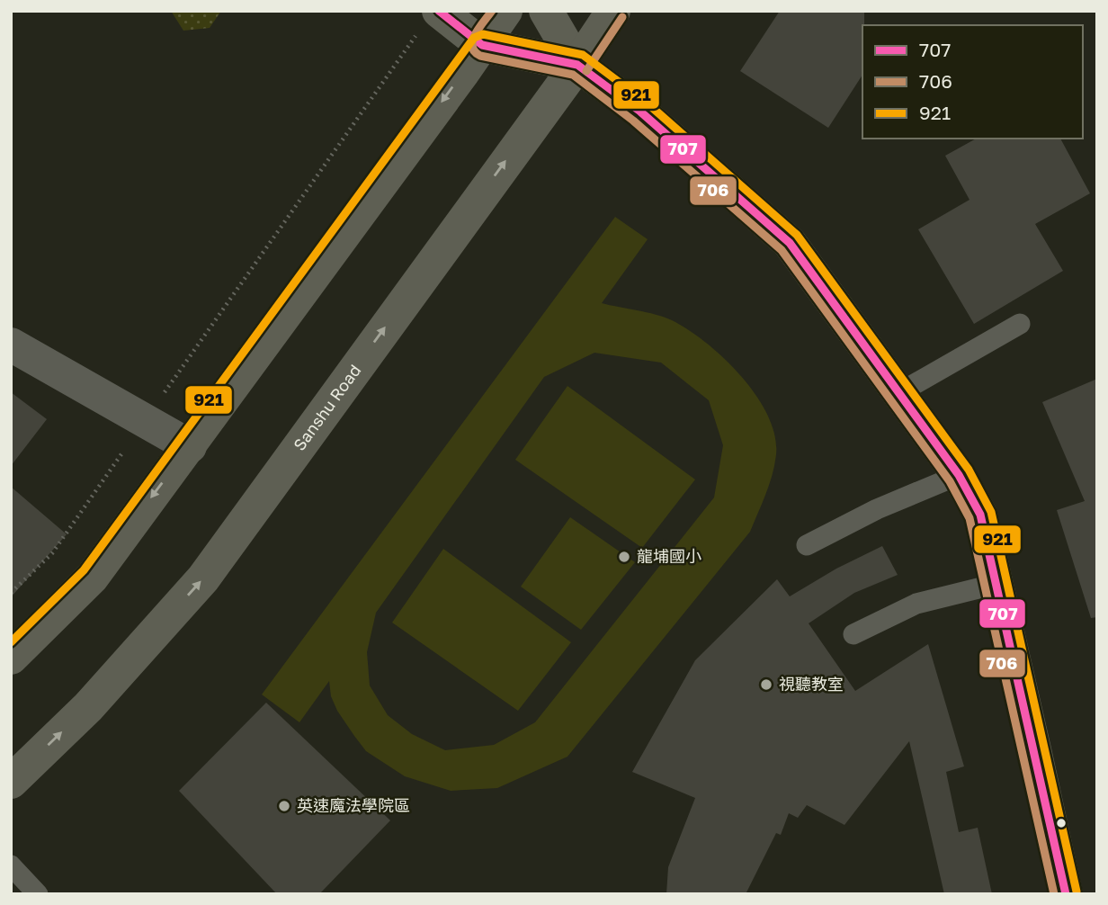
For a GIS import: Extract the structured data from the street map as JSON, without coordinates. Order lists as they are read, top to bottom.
{
  "streets": {
    "street": ["Sanshu Road"]
  },
  "places": ["龍埔國小", "視聽教室", "英速魔法學院區"],
  "lines": ["transit line 707", "transit line 706", "transit line 921"],
  "legend": ["707", "706", "921"]
}
